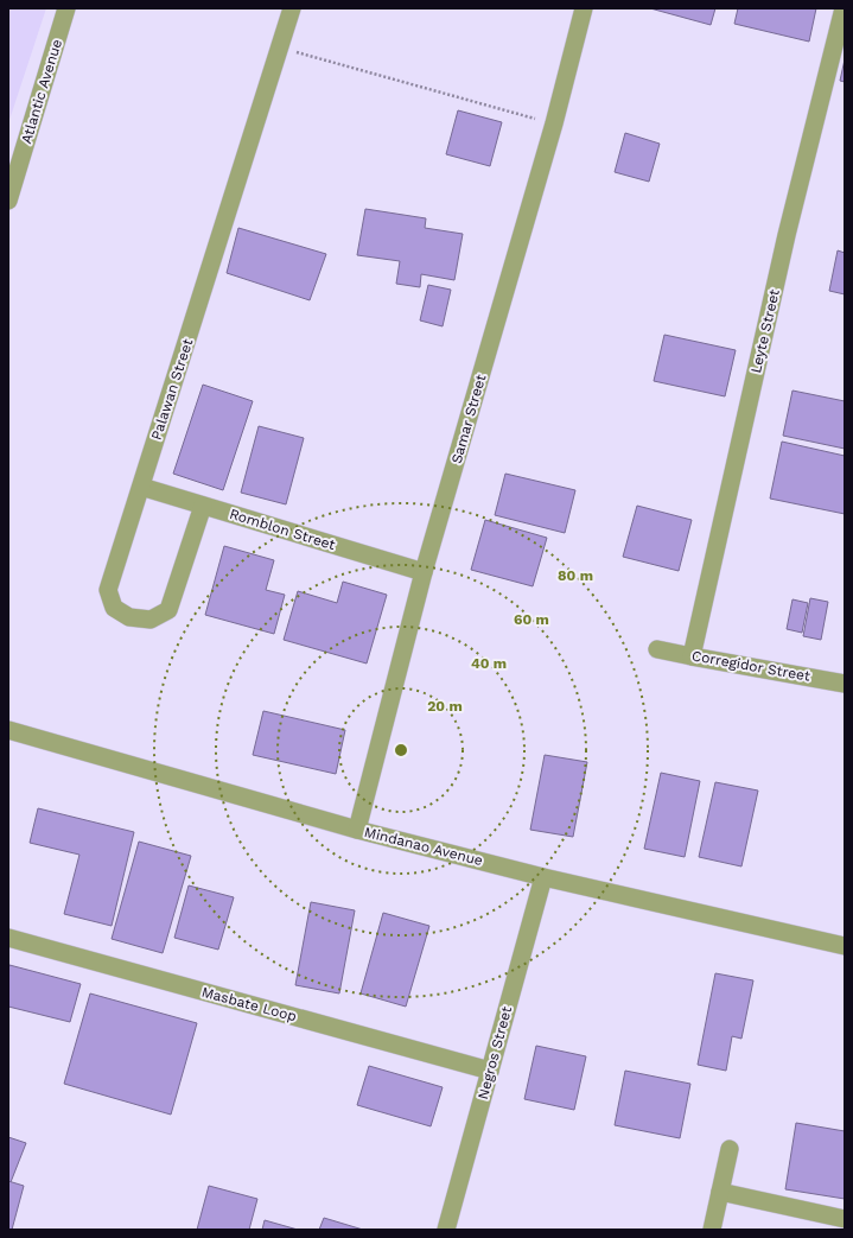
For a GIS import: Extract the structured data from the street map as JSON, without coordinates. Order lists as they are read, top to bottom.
{
  "streets": {
    "street": [
      "Atlantic Avenue",
      "Leyte Street",
      "Palawan Street",
      "Samar Street",
      "Romblon Street",
      "Corregidor Street",
      "Mindanao Avenue",
      "Masbate Loop",
      "Negros Street"
    ]
  },
  "crossings": [
    ["Leyte Street", "Corregidor Street"],
    ["Palawan Street", "Romblon Street"],
    ["Samar Street", "Romblon Street"],
    ["Samar Street", "Mindanao Avenue"],
    ["Mindanao Avenue", "Negros Street"],
    ["Masbate Loop", "Negros Street"]
  ],
  "rings": [
    "80 m",
    "60 m",
    "40 m",
    "20 m"
  ]
}
